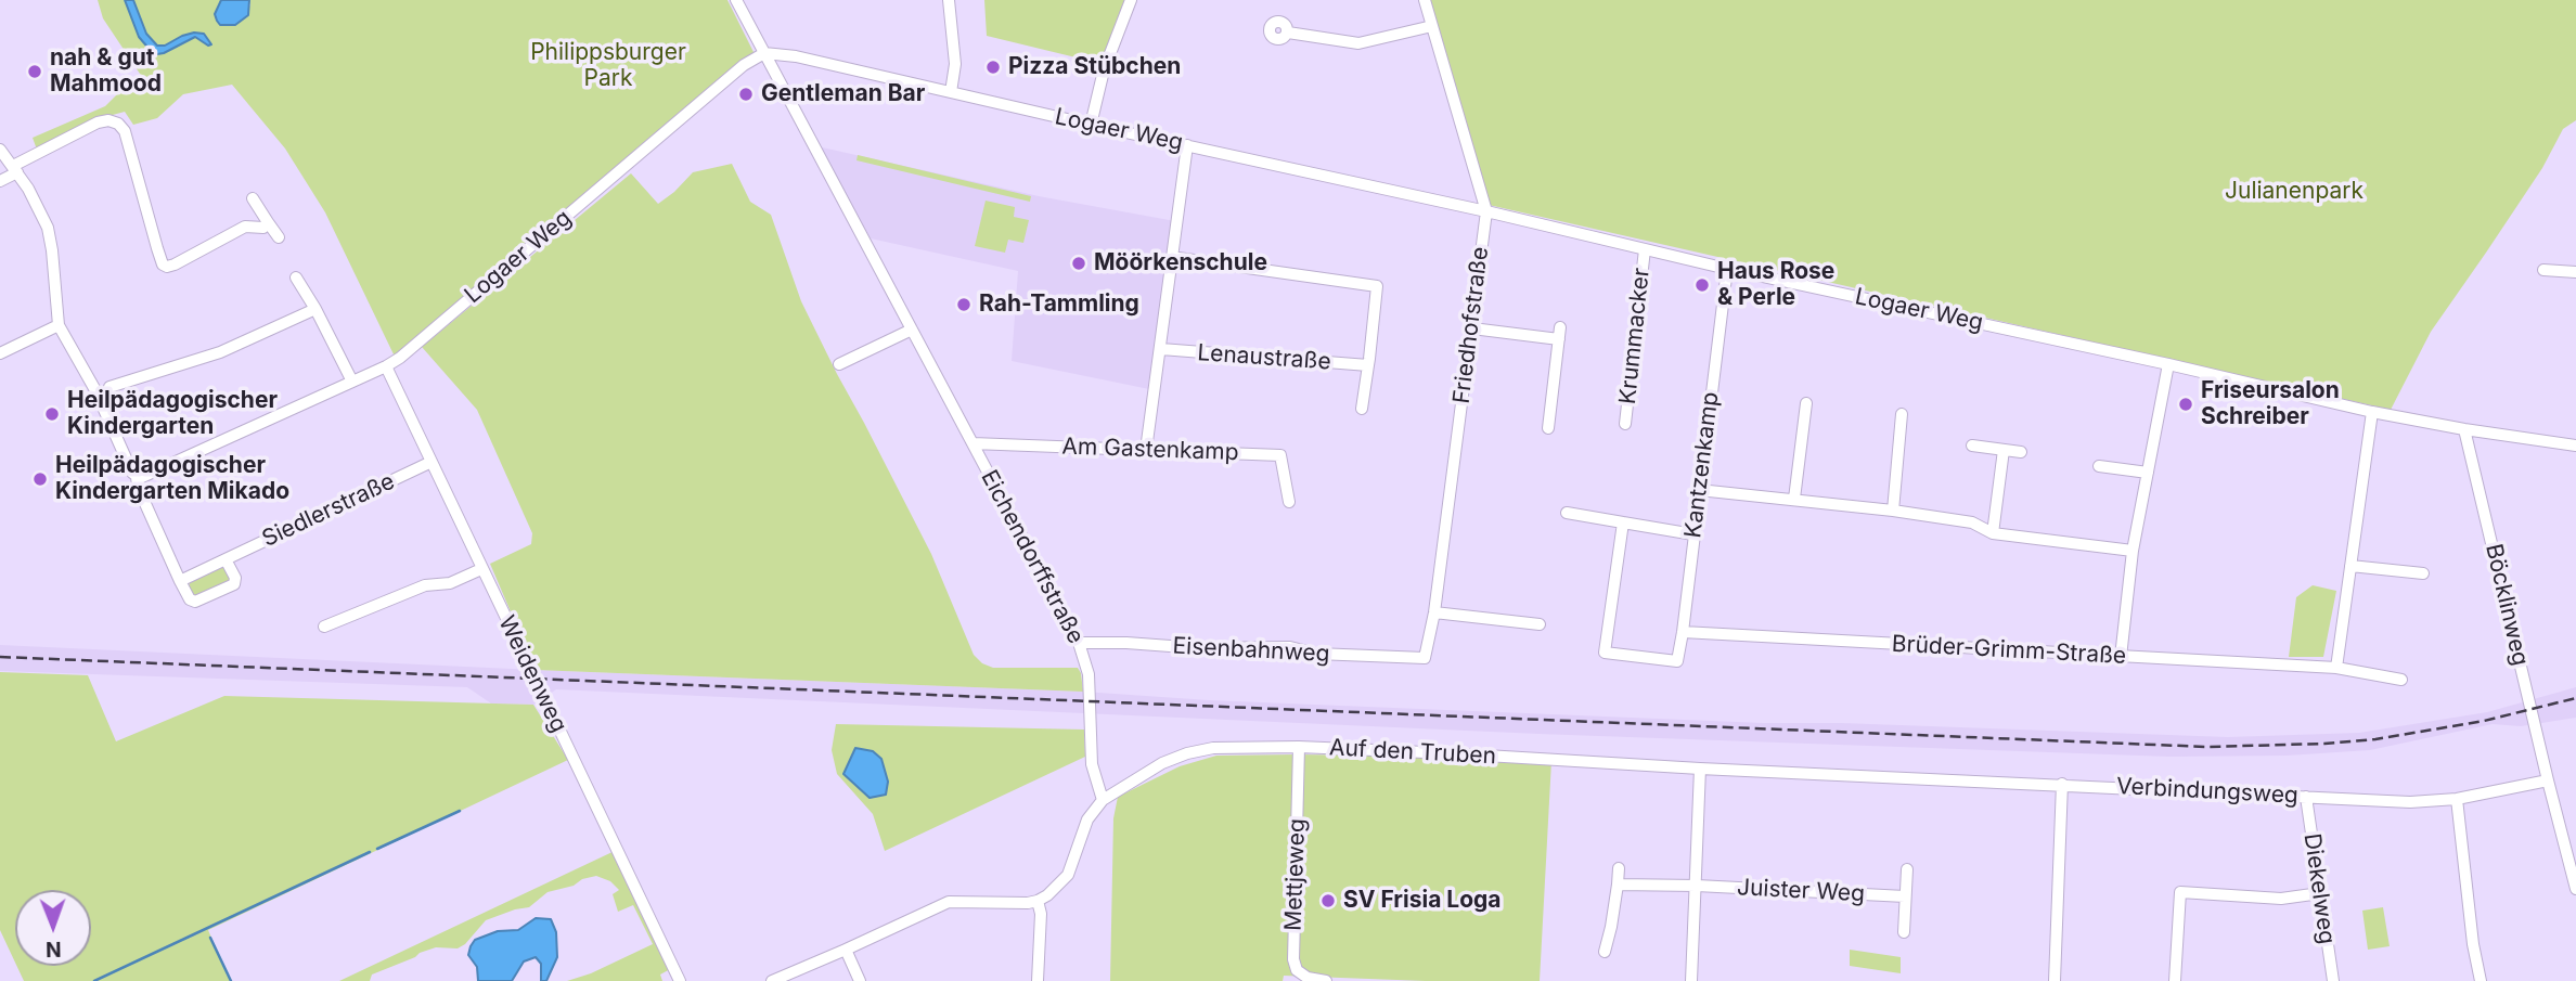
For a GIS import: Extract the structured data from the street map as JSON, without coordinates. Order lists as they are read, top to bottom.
{
  "streets": {
    "street": [
      "Logaer Weg",
      "Friedhofstraße",
      "Krummacker",
      "Lenaustraße",
      "Am Gastenkamp",
      "Kantzenkamp",
      "Siedlerstraße",
      "Eichendorffstraße",
      "Böcklinweg",
      "Eisenbahnweg",
      "Brüder-Grimm-Straße",
      "Weidenweg",
      "Auf den Truben",
      "Verbindungsweg",
      "Mettjeweg",
      "Diekelweg",
      "Juister Weg"
    ]
  },
  "crossings": [
    ["Logaer Weg", "Friedhofstraße"],
    ["Logaer Weg", "Krummacker"],
    ["Logaer Weg", "Kantzenkamp"],
    ["Logaer Weg", "Eichendorffstraße"],
    ["Logaer Weg", "Böcklinweg"],
    ["Logaer Weg", "Weidenweg"],
    ["Friedhofstraße", "Eisenbahnweg"],
    ["Am Gastenkamp", "Eichendorffstraße"],
    ["Kantzenkamp", "Brüder-Grimm-Straße"],
    ["Siedlerstraße", "Weidenweg"],
    ["Eichendorffstraße", "Eisenbahnweg"],
    ["Eichendorffstraße", "Auf den Truben"],
    ["Böcklinweg", "Verbindungsweg"],
    ["Auf den Truben", "Verbindungsweg"],
    ["Auf den Truben", "Mettjeweg"],
    ["Verbindungsweg", "Diekelweg"]
  ],
  "parks": ["Philippsburger Park", "Julianenpark"],
  "places": [
    "Pizza Stübchen",
    "nah & gut Mahmood",
    "Gentleman Bar",
    "Möörkenschule",
    "Haus Rose & Perle",
    "Rah-Tammling",
    "Friseursalon Schreiber",
    "Heilpädagogischer Kindergarten",
    "Heilpädagogischer Kindergarten Mikado",
    "SV Frisia Loga"
  ],
  "north": "bottom"
}
